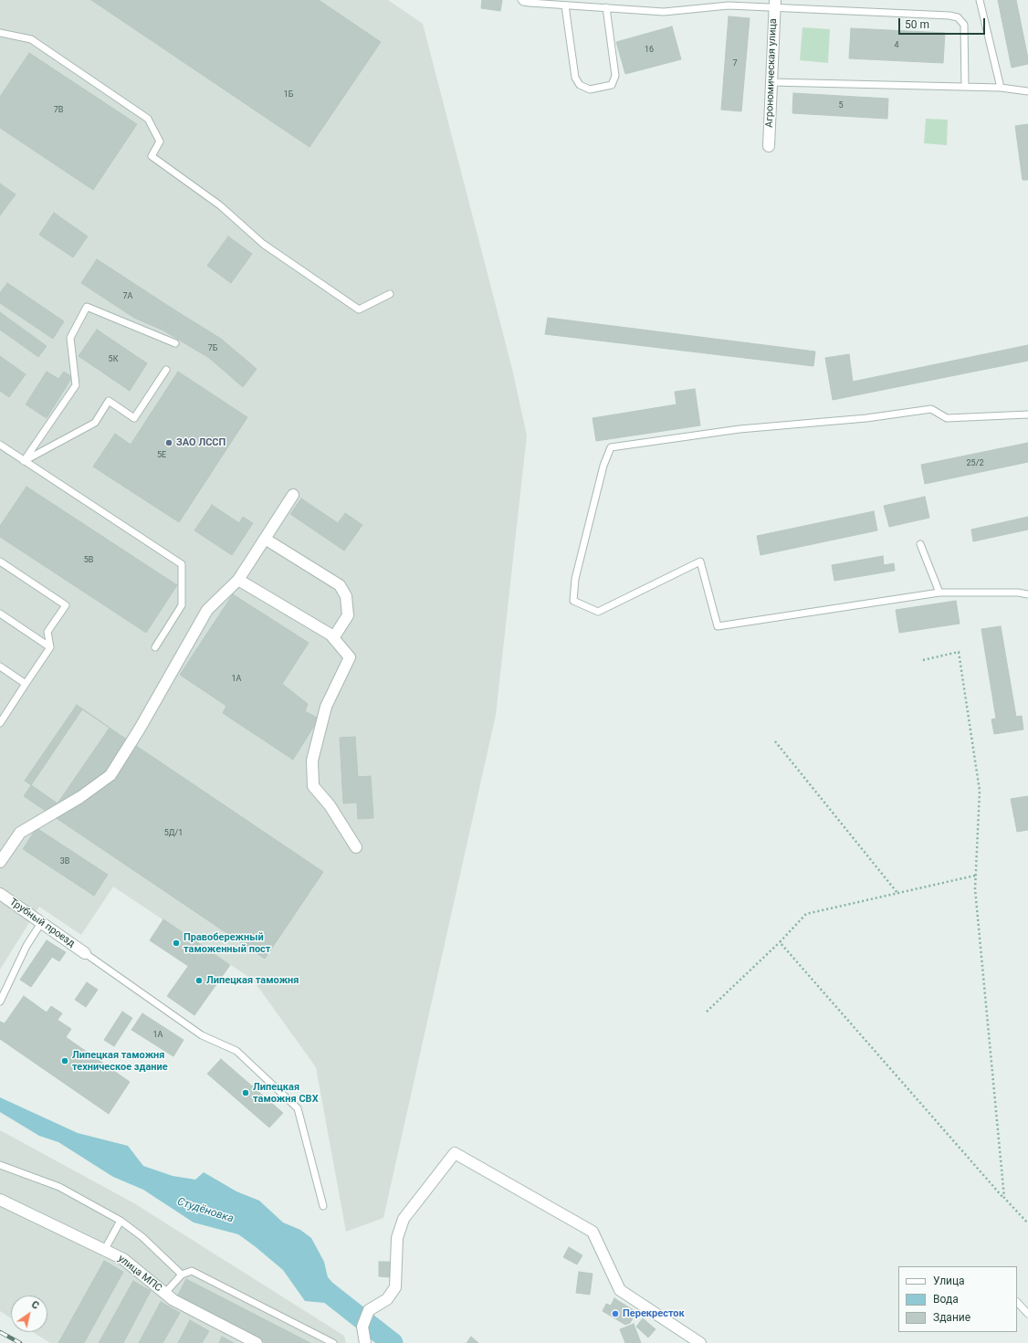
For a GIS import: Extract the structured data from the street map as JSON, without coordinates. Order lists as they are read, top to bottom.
{
  "streets": {
    "street": ["Агрономическая улица", "Трубный проезд", "улица МПС"]
  },
  "water": ["Студёновка"],
  "places": [
    "ЗАО ЛССП",
    "Правобережный таможенный пост",
    "Липецкая таможня",
    "Липецкая таможня техническое здание",
    "Липецкая таможня СВХ",
    "Перекресток"
  ],
  "house_numbers": [
    "4",
    "16",
    "7",
    "1Б",
    "5",
    "7В",
    "7А",
    "7Б",
    "5К",
    "5Е",
    "25/2",
    "5В",
    "1А",
    "5Д/1",
    "3В",
    "1А"
  ],
  "legend": ["Улица", "Вода", "Здание"],
  "scale_bar": "50 m",
  "north": "top right"
}
